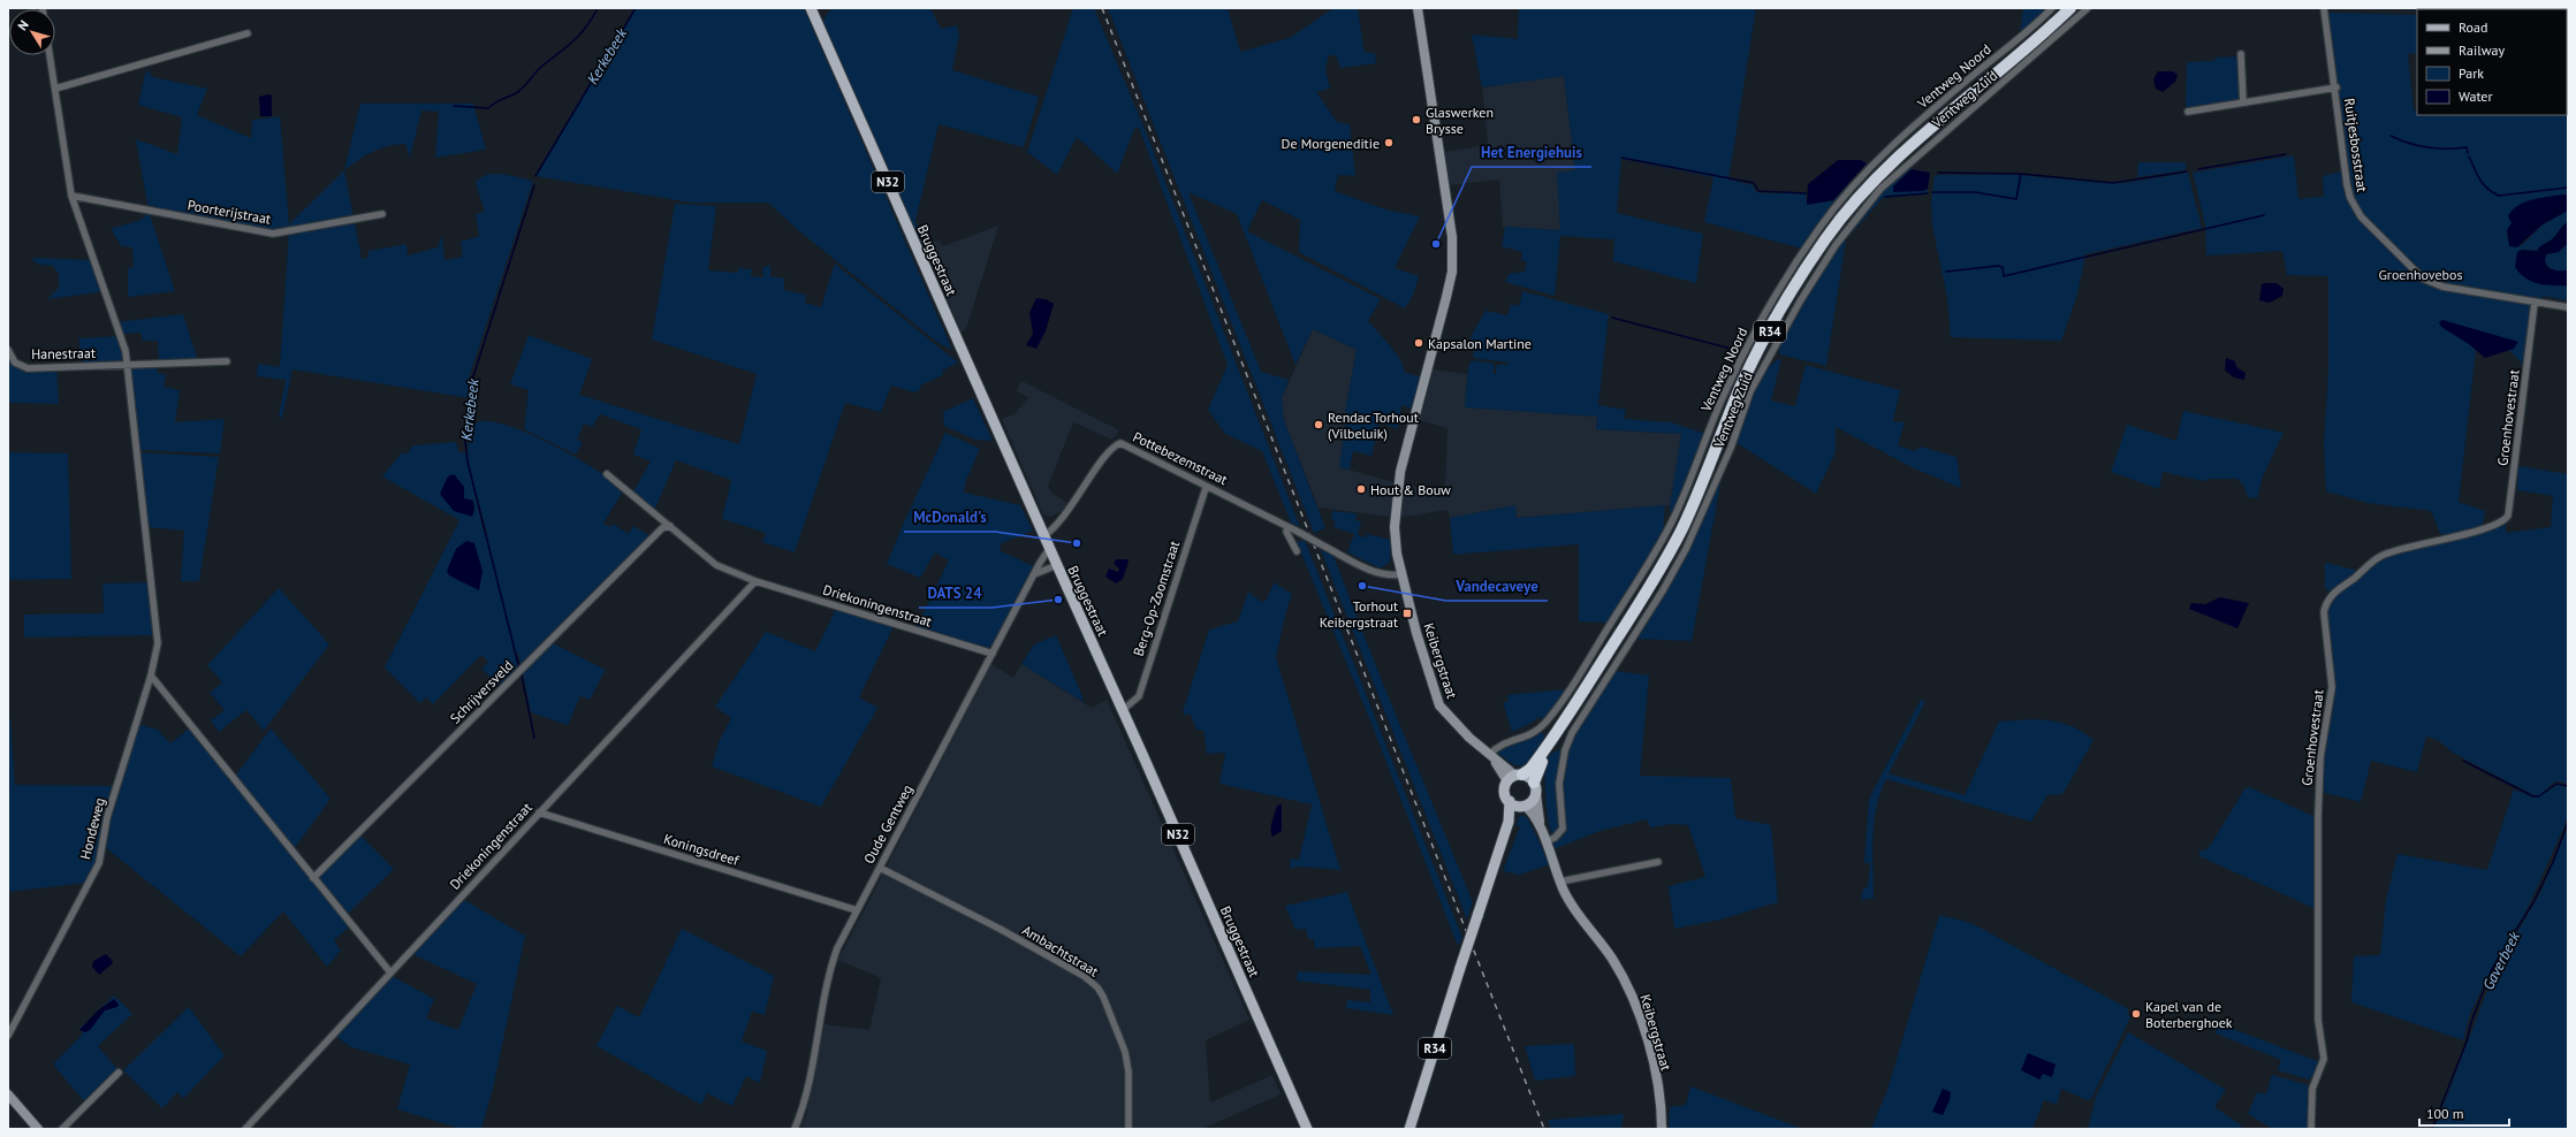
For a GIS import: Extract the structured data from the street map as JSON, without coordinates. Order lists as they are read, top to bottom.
{
  "streets": {
    "highway": ["R34"],
    "main road": ["N32", "Bruggestraat"],
    "street": [
      "Ventweg Noord",
      "Ventweg Zuid",
      "Ruitjesbosstraat",
      "Poorterijstraat",
      "Hanestraat",
      "Groenhovestraat",
      "Pottebezemstraat",
      "Berg-Op-Zoomstraat",
      "Driekoningenstraat",
      "Keibergstraat",
      "Schrijversveld",
      "Oude Gentweg",
      "Hondeweg",
      "Koningsdreef",
      "Ambachtstraat"
    ]
  },
  "crossings": [
    ["Ventweg Noord", "Keibergstraat"],
    ["Ventweg Zuid", "Keibergstraat"],
    ["Ruitjesbosstraat", "Groenhovestraat"],
    ["Bruggestraat", "Pottebezemstraat"],
    ["Bruggestraat", "Berg-Op-Zoomstraat"],
    ["Bruggestraat", "Oude Gentweg"],
    ["R34", "Keibergstraat"],
    ["Hanestraat", "Hondeweg"],
    ["Pottebezemstraat", "Berg-Op-Zoomstraat"],
    ["Pottebezemstraat", "Keibergstraat"],
    ["Driekoningenstraat", "Schrijversveld"],
    ["Driekoningenstraat", "Oude Gentweg"],
    ["Driekoningenstraat", "Koningsdreef"],
    ["Oude Gentweg", "Koningsdreef"],
    ["Oude Gentweg", "Ambachtstraat"]
  ],
  "water": ["Kerkebeek", "Gaverbeek"],
  "parks": ["Groenhovebos"],
  "places": {
    "other": [
      "Glaswerken Brysse",
      "De Morgeneditie",
      "Het Energiehuis",
      "Kapsalon Martine",
      "Rendac Torhout (Vilbeluik)",
      "Hout & Bouw",
      "McDonald's",
      "Vandecaveye",
      "DATS 24",
      "Kapel van de Boterberghoek"
    ],
    "transit": ["Torhout Keibergstraat"]
  },
  "legend": [
    "Road",
    "Railway",
    "Park",
    "Water"
  ],
  "scale_bar": "100 m",
  "north": "top left"
}
